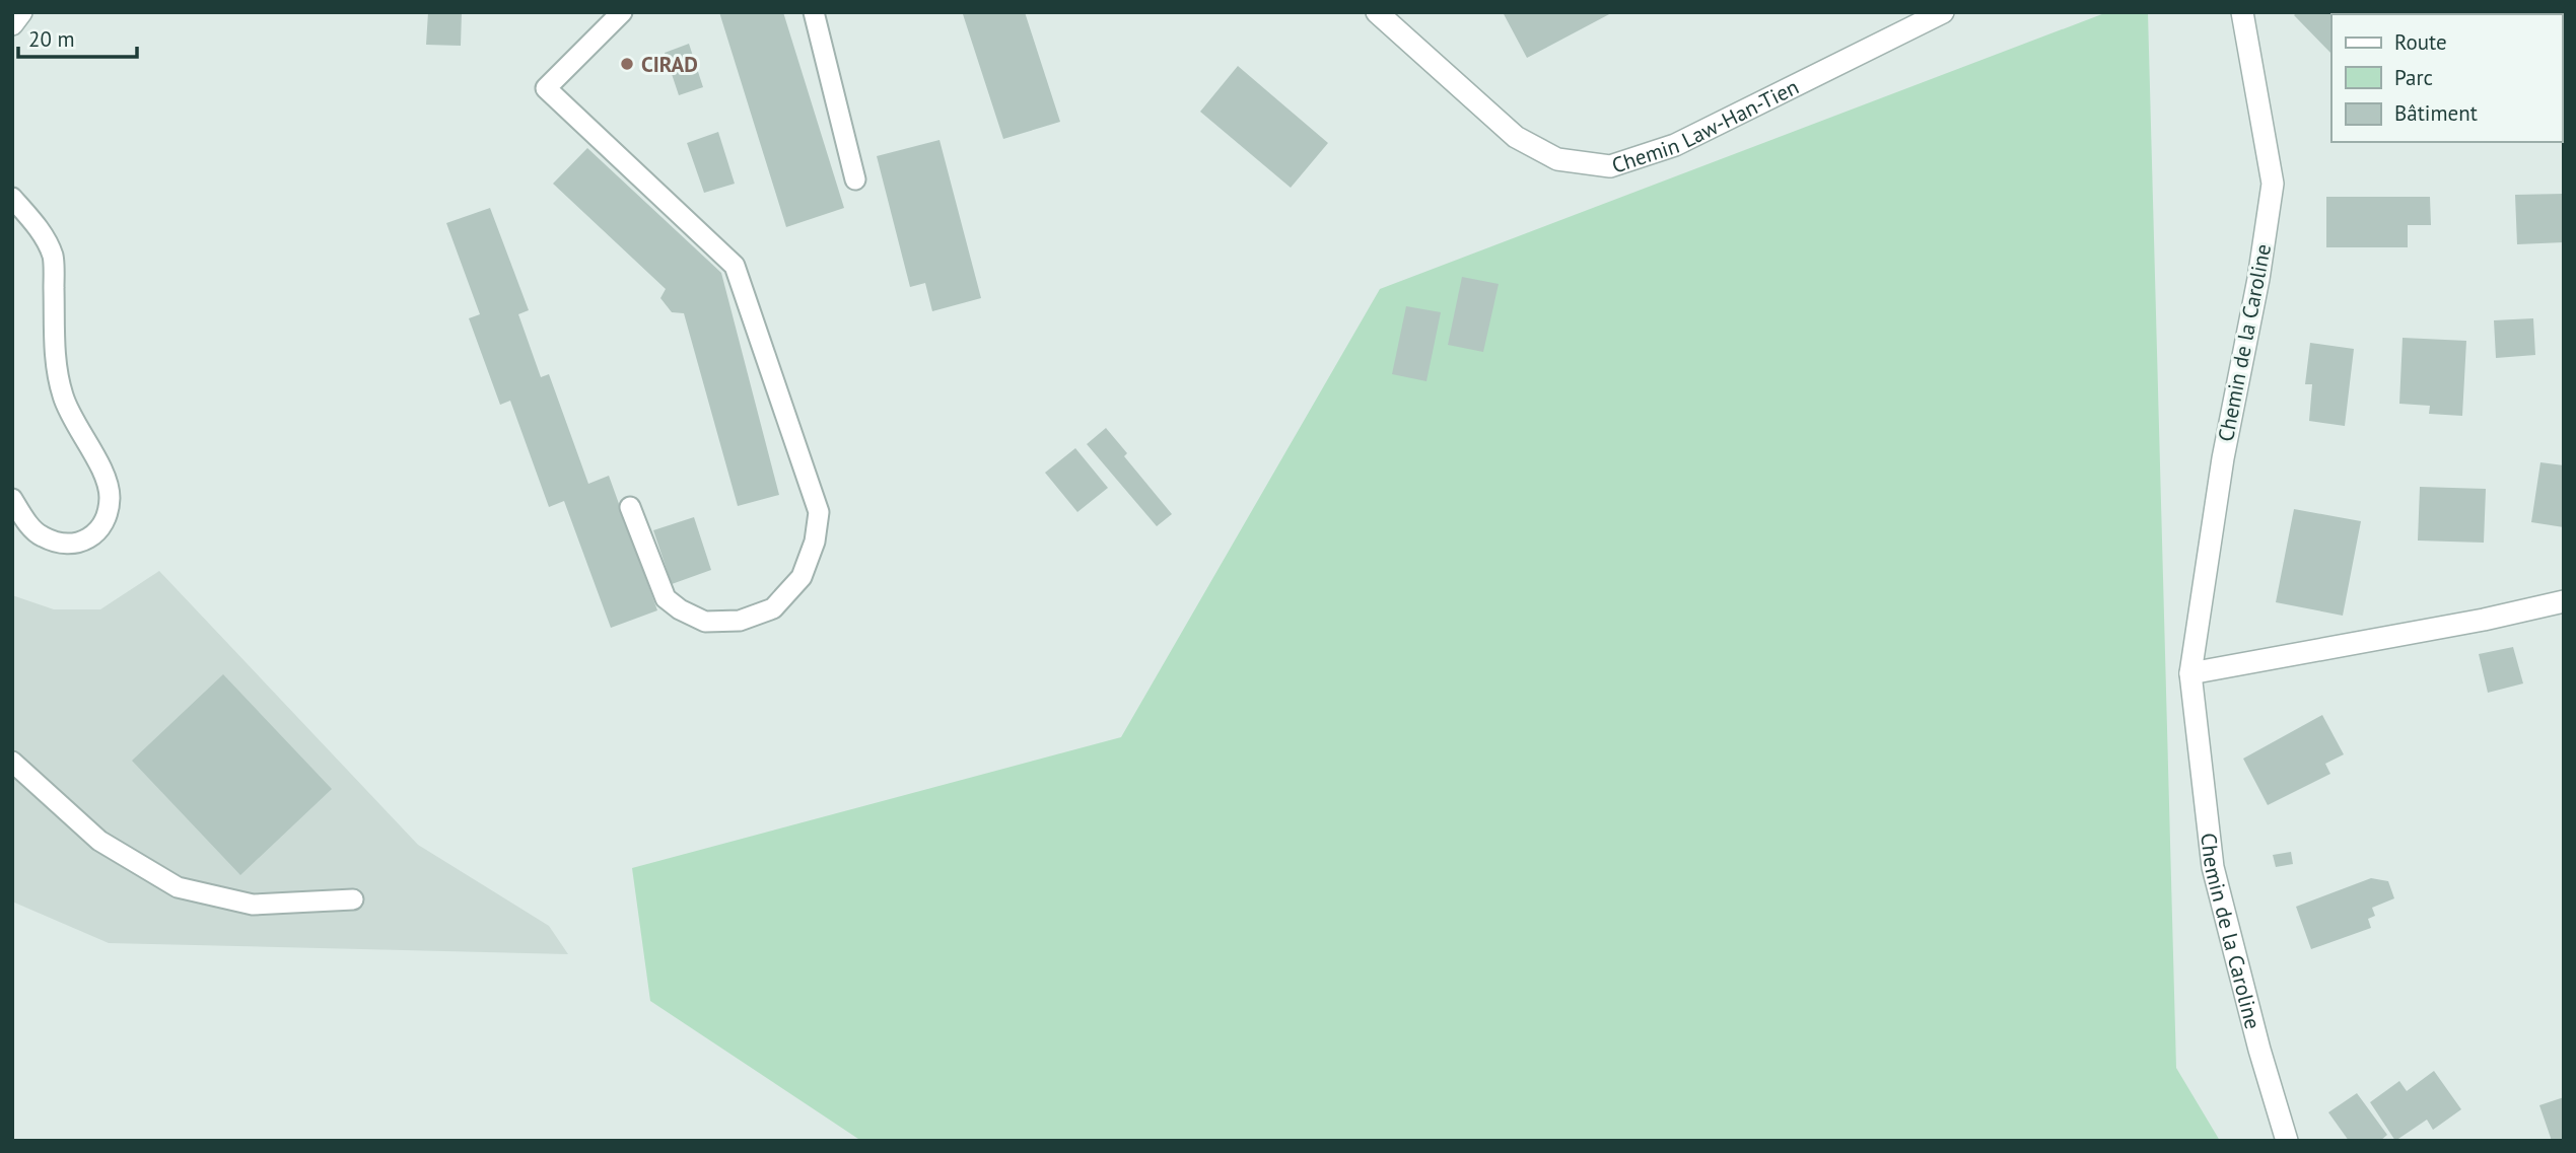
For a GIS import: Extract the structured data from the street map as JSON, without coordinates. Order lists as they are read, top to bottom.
{
  "streets": {
    "street": ["Chemin Law-Han-Tien", "Chemin de la Caroline"]
  },
  "places": ["CIRAD"],
  "legend": ["Route", "Parc", "Bâtiment"],
  "scale_bar": "20 m"
}
